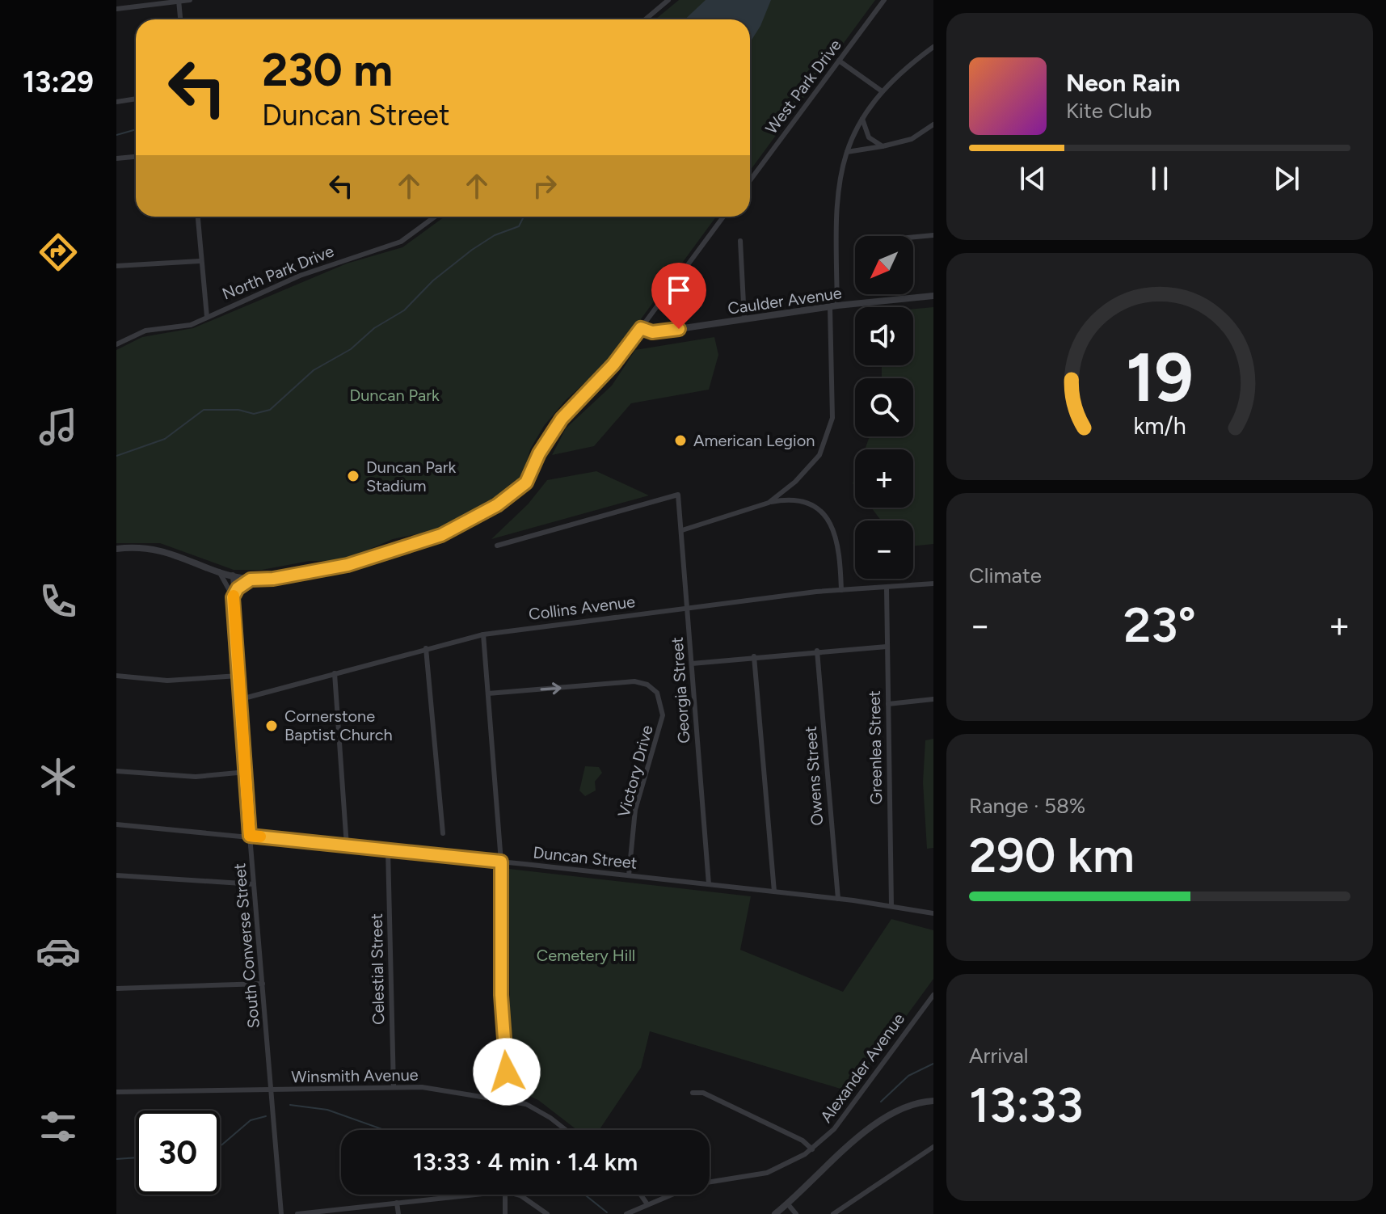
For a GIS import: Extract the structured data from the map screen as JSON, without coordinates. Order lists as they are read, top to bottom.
{
  "streets": {
    "street": [
      "West Park Drive",
      "North Park Drive",
      "Caulder Avenue",
      "Collins Avenue",
      "Georgia Street",
      "Greenlea Street",
      "Victory Drive",
      "Owens Street",
      "Duncan Street",
      "South Converse Street",
      "Celestial Street",
      "Alexander Avenue",
      "Winsmith Avenue"
    ]
  },
  "crossings": [
    ["Collins Avenue", "Georgia Street"],
    ["Collins Avenue", "Greenlea Street"],
    ["Collins Avenue", "South Converse Street"],
    ["Georgia Street", "Duncan Street"],
    ["Greenlea Street", "Duncan Street"],
    ["Victory Drive", "Duncan Street"],
    ["Owens Street", "Duncan Street"],
    ["Duncan Street", "South Converse Street"],
    ["Duncan Street", "Celestial Street"],
    ["South Converse Street", "Winsmith Avenue"],
    ["Celestial Street", "Winsmith Avenue"]
  ],
  "parks": ["Duncan Park", "Cemetery Hill"],
  "places": ["American Legion", "Duncan Park Stadium", "Cornerstone Baptist Church"],
  "north": "bottom left",
  "page": {
    "tabs": "13:29",
    "turn": ["230 m", "Duncan Street"],
    "song": ["Neon Rain", "Kite Club"],
    "map_buttons": ["+", "−"],
    "tile": [
      "Climate",
      ["Range · 58%", "290 km"],
      ["Arrival", "13:33"]
    ],
    "heat": ["−", "23°", "+"],
    "limit": "30",
    "trip": "13:33 · 4 min · 1.4 km",
    "gauge": ["19", "km/h"]
  }
}
